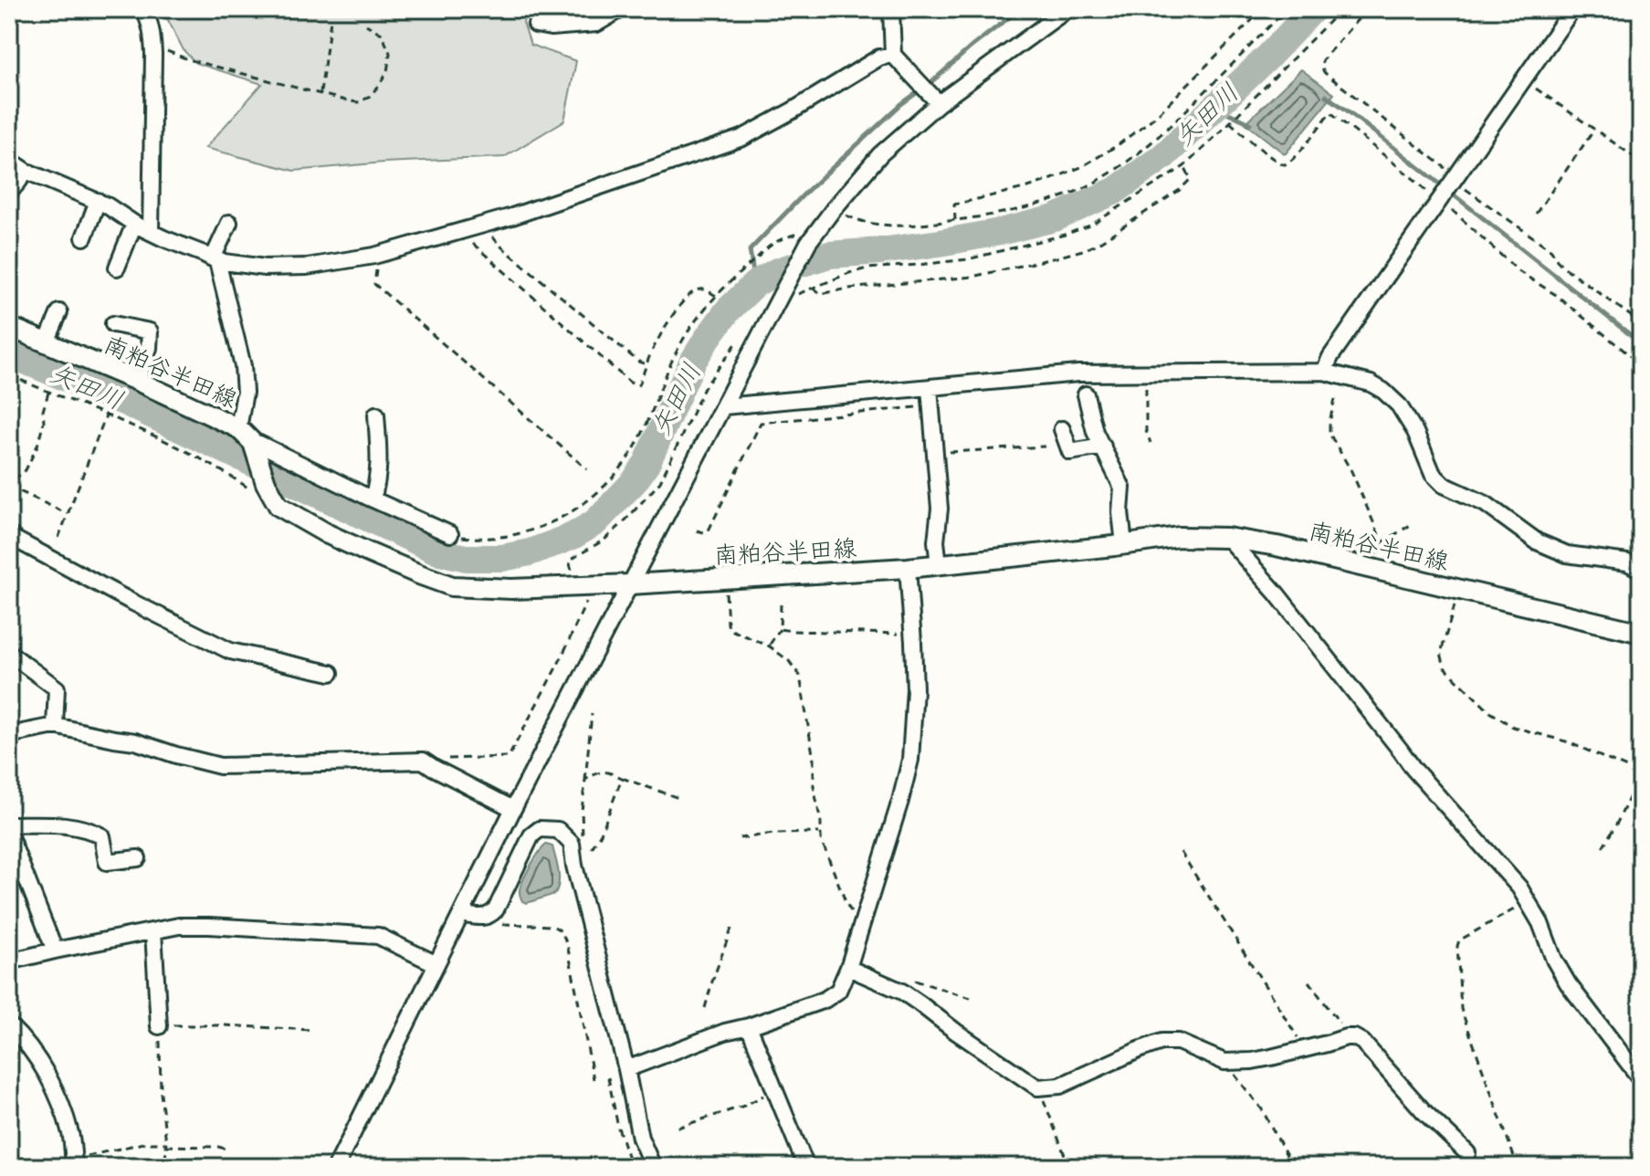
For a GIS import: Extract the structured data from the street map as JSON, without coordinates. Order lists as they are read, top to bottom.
{
  "streets": {
    "main road": ["南粕谷半田線"]
  },
  "water": ["矢田川"]
}
